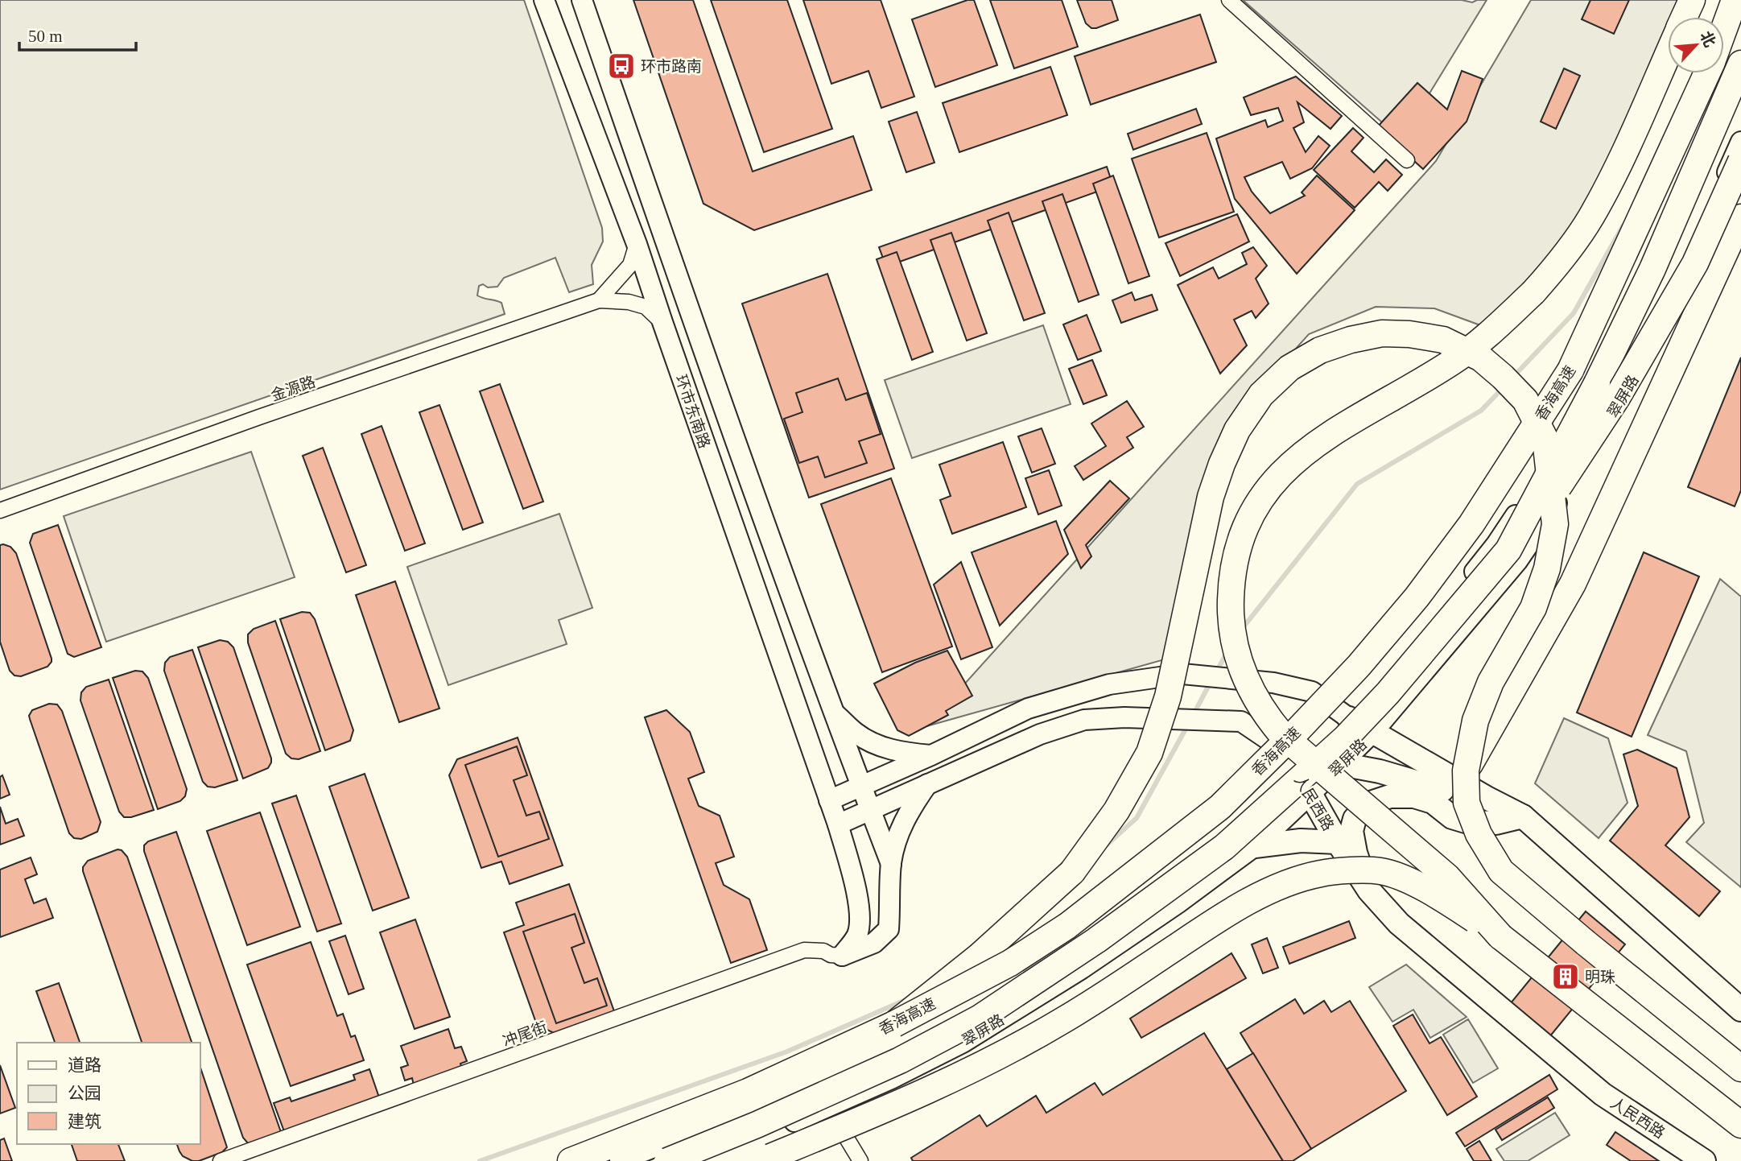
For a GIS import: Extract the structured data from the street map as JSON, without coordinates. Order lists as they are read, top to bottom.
{
  "streets": {
    "highway": ["香海高速"],
    "main road": ["翠屏路", "环市东南路", "人民西路"],
    "street": ["金源路", "冲尾街"]
  },
  "crossings": [
    ["翠屏路", "人民西路"],
    ["环市东南路", "人民西路"],
    ["环市东南路", "冲尾街"]
  ],
  "places": {
    "bus stop": ["环市路南"],
    "building": ["明珠"]
  },
  "legend": ["道路", "公园", "建筑"],
  "scale_bar": "50 m",
  "north": "top right"
}
